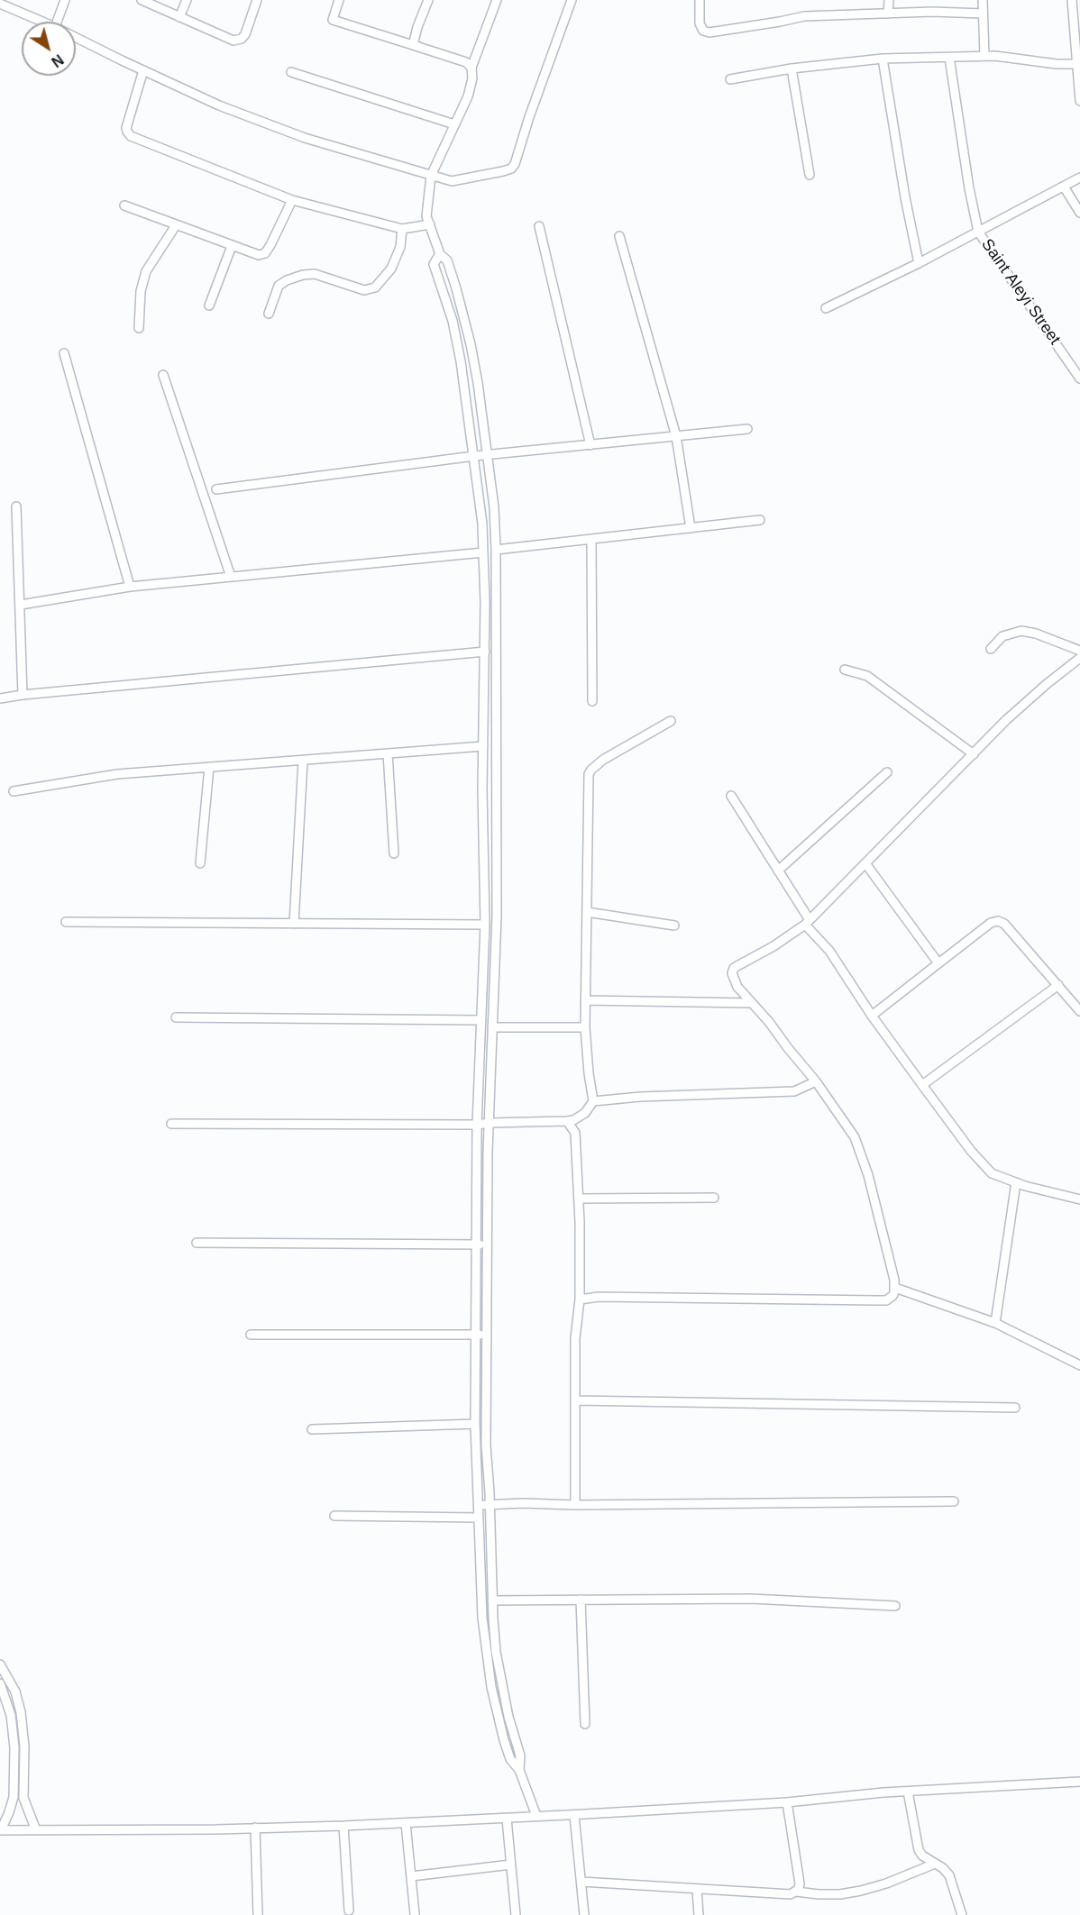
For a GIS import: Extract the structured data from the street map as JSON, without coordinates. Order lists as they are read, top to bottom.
{
  "streets": {
    "street": ["Saint Aleyi Street"]
  },
  "north": "bottom right"
}
